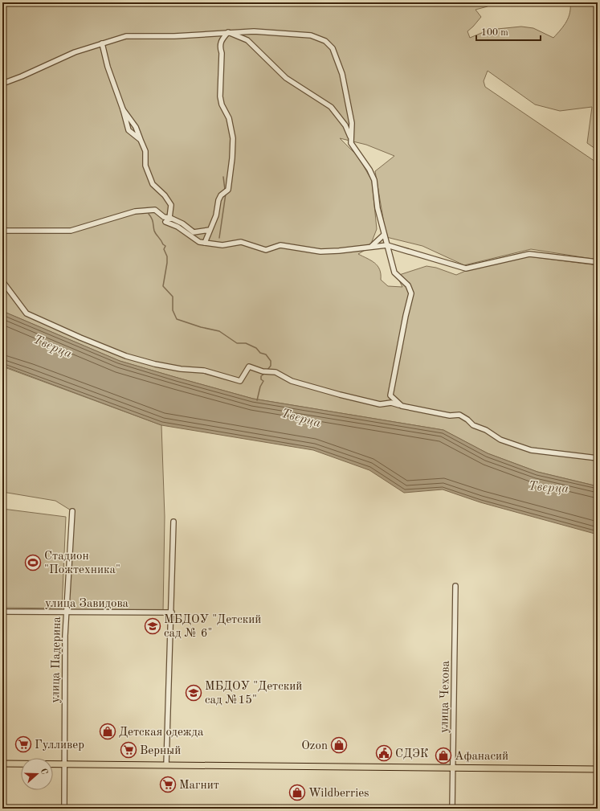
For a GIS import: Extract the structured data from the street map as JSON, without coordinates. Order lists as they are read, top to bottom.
{
  "streets": {
    "street": ["улица Завидова", "улица Падерина", "улица Чехова"]
  },
  "crossings": [
    ["улица Завидова", "улица Падерина"]
  ],
  "water": ["Тверца"],
  "places": {
    "sports": ["Стадион \"Пожтехника\""],
    "school or university": ["МБДОУ \"Детский сад № 6\"", "МБДОУ \"Детский сад №15\""],
    "shop": [
      "Детская одежда",
      "Ozon",
      "Афанасий",
      "Wildberries"
    ],
    "supermarket": ["Гулливер", "Верный", "Магнит"],
    "public building": ["СДЭК"]
  },
  "scale_bar": "100 m",
  "north": "right"
}
